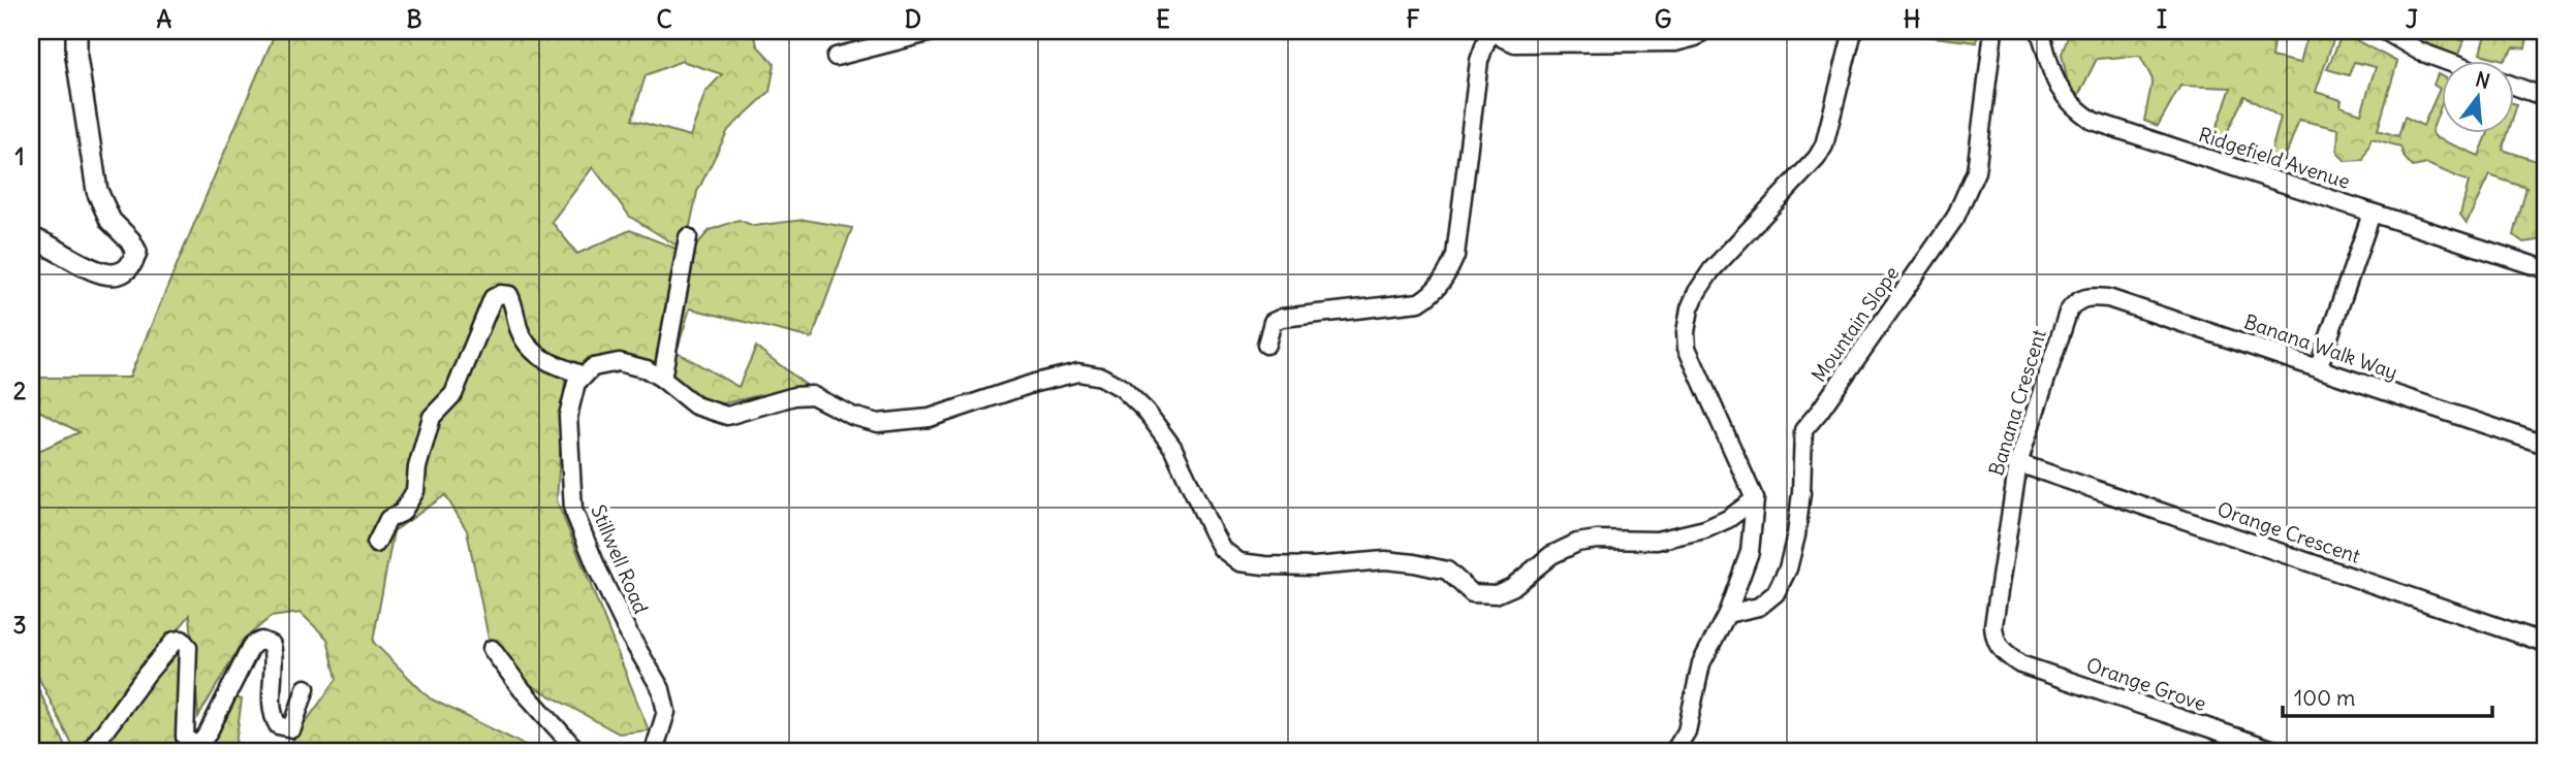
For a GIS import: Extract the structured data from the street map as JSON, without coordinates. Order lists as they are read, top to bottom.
{
  "streets": {
    "street": [
      "Ridgefield Avenue",
      "Mountain Slope",
      "Banana Walk Way",
      "Banana Crescent",
      "Orange Crescent",
      "Stillwell Road",
      "Orange Grove"
    ]
  },
  "crossings": [
    ["Banana Walk Way", "Banana Crescent"],
    ["Banana Crescent", "Orange Crescent"],
    ["Banana Crescent", "Orange Grove"]
  ],
  "scale_bar": "100 m",
  "north": "top",
  "grid": {
    "columns": [
      "A",
      "B",
      "C",
      "D",
      "E",
      "F",
      "G",
      "H",
      "I",
      "J"
    ],
    "rows": ["1", "2", "3"]
  }
}
